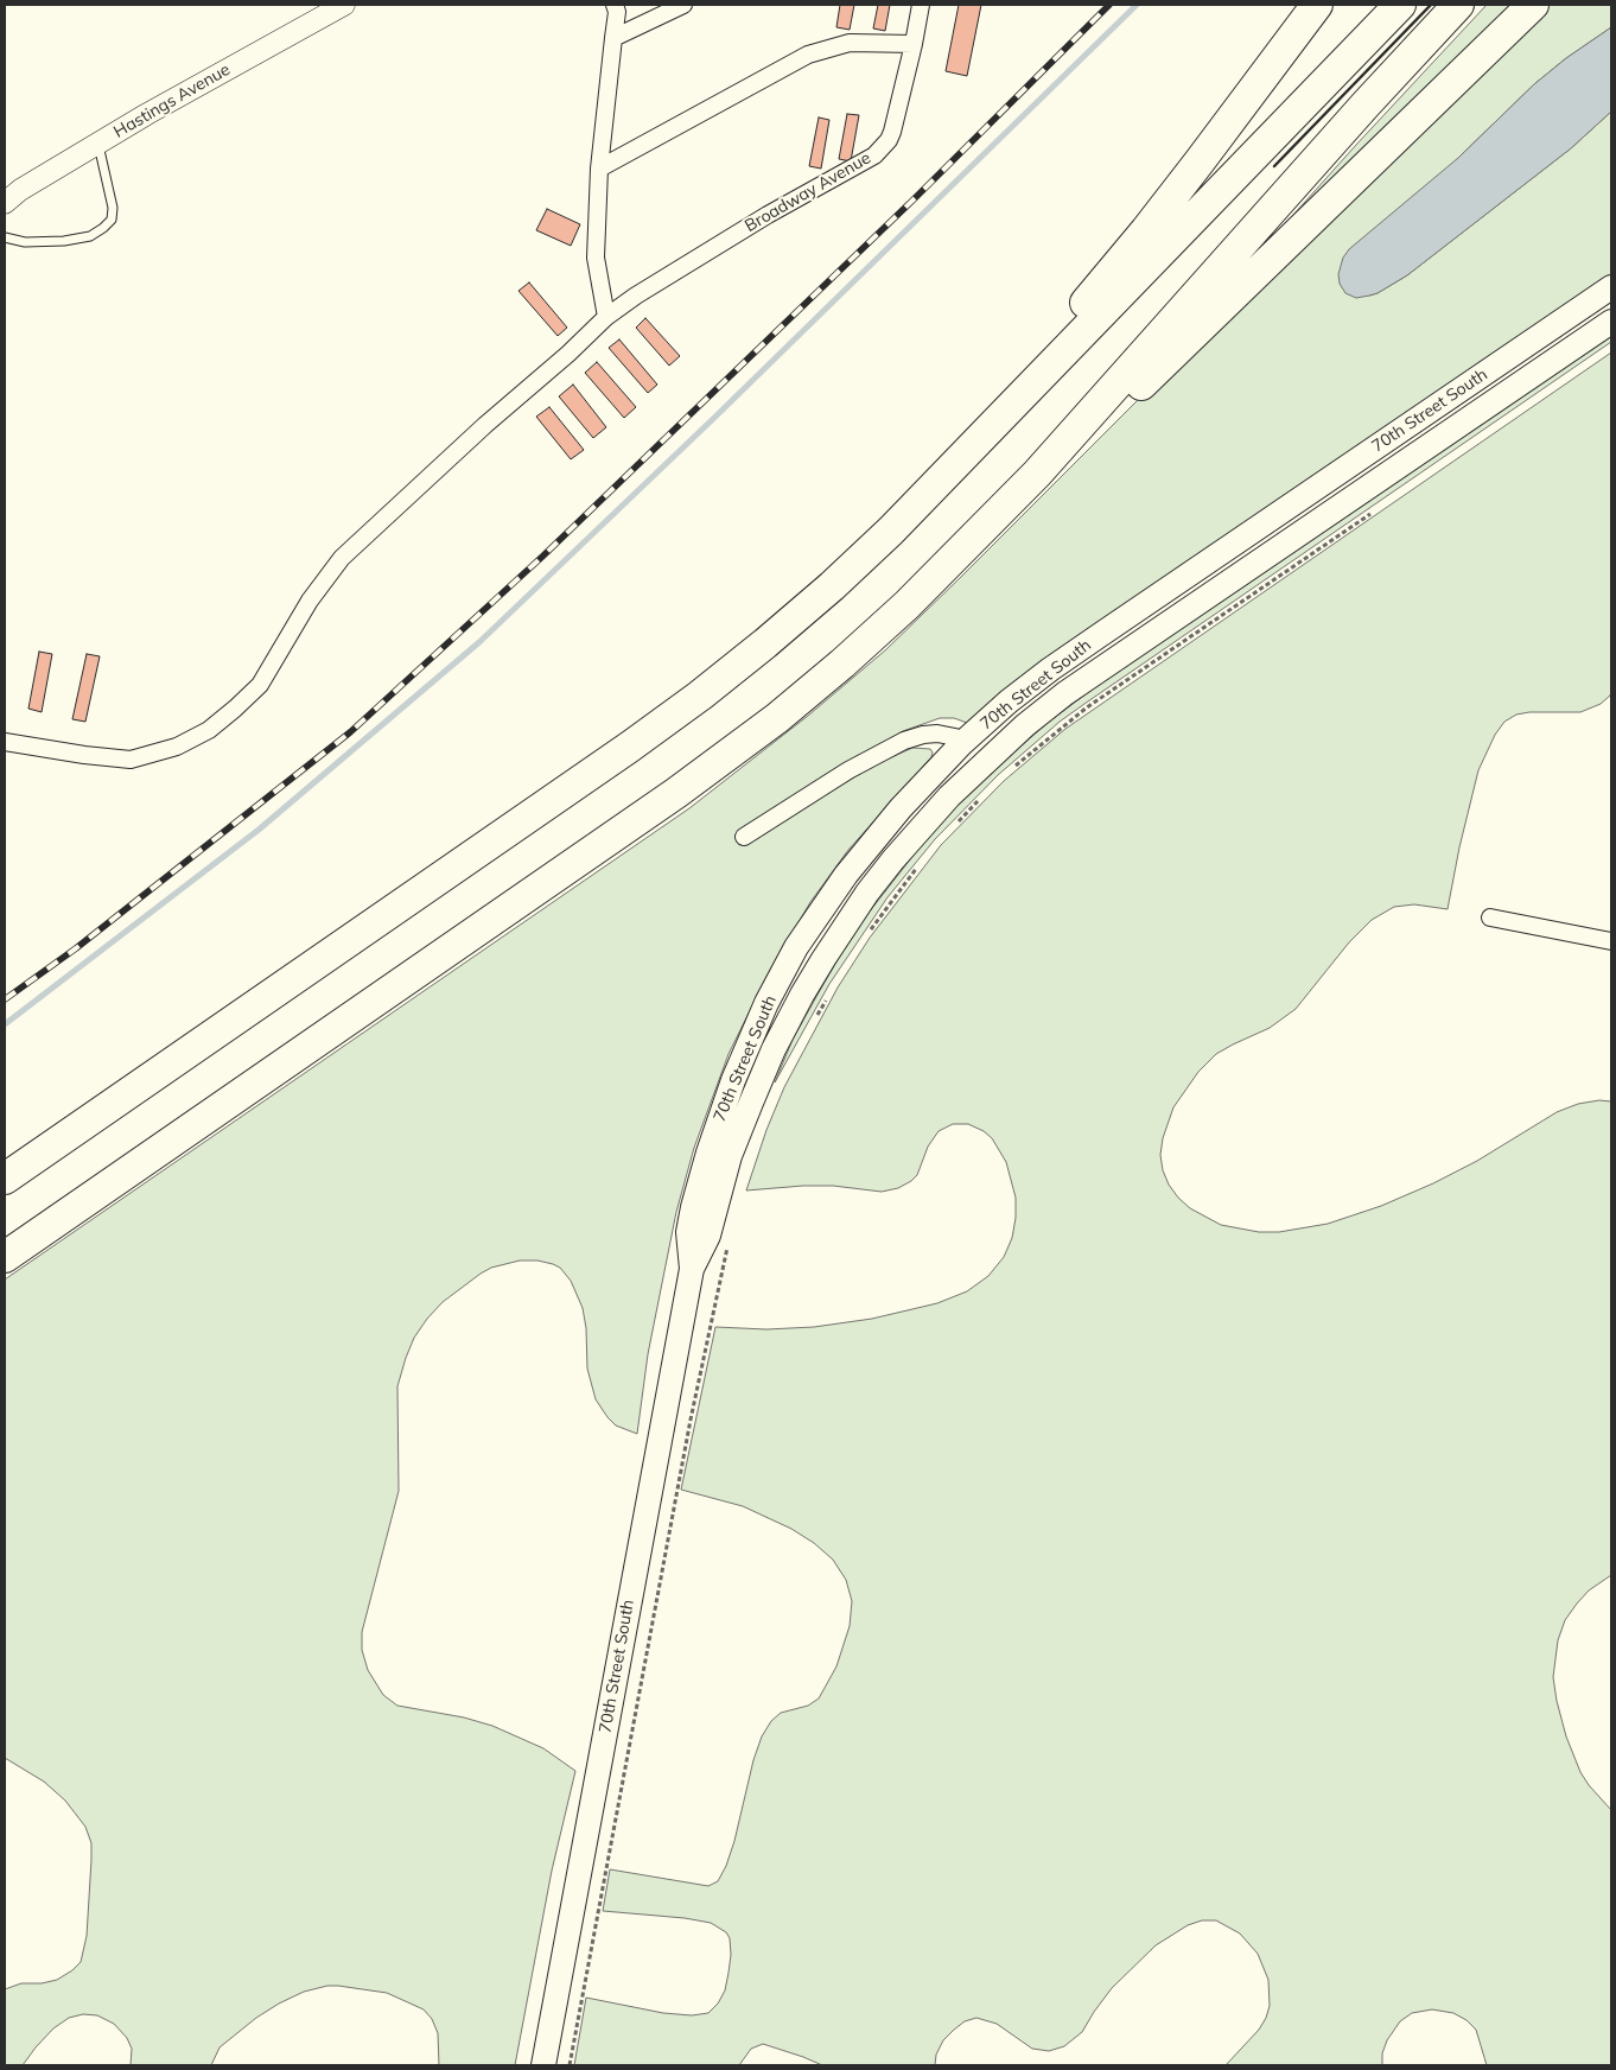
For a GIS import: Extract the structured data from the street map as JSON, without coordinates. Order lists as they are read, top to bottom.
{
  "streets": {
    "main road": ["70th Street South"],
    "street": ["Hastings Avenue", "Broadway Avenue"]
  }
}
